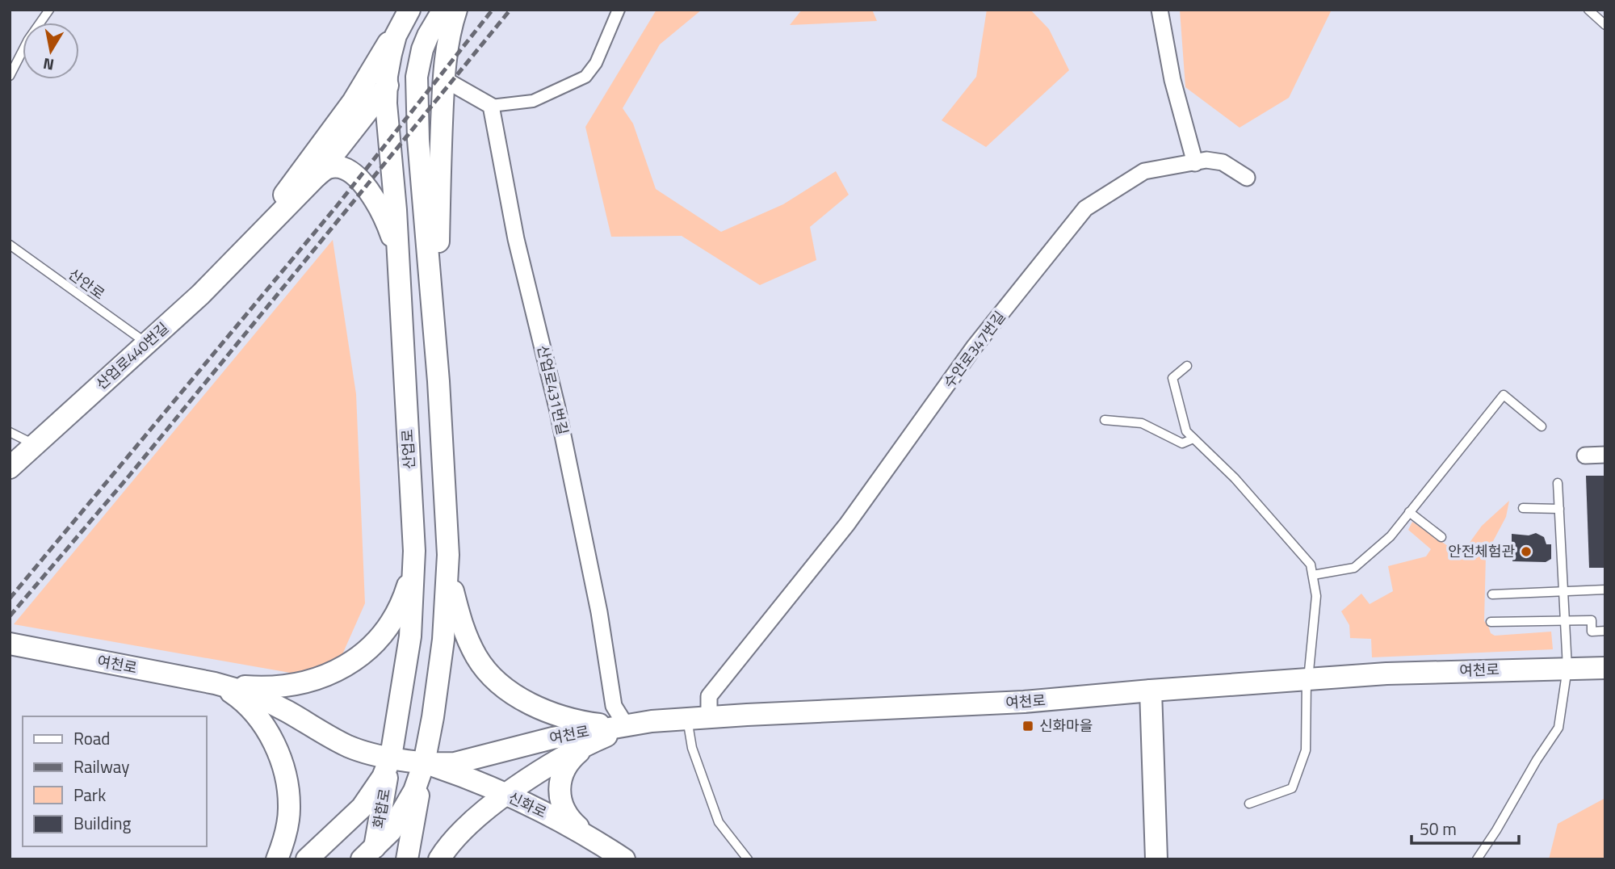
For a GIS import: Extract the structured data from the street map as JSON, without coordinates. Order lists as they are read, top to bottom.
{
  "streets": {
    "main road": [
      "산업로440번길",
      "산업로",
      "여천로",
      "신화로",
      "화합로"
    ],
    "street": ["수안로347번길", "산업로431번길"],
    "lane": ["산안로"]
  },
  "crossings": [
    ["산안로", "산업로440번길"],
    ["수안로347번길", "여천로"],
    ["산업로440번길", "산업로"],
    ["산업로431번길", "여천로"],
    ["산업로", "여천로"],
    ["산업로", "화합로"],
    ["여천로", "신화로"],
    ["여천로", "화합로"]
  ],
  "places": {
    "other": ["안전체험관"],
    "transit": ["신화마을"]
  },
  "legend": [
    "Road",
    "Railway",
    "Park",
    "Building"
  ],
  "scale_bar": "50 m",
  "north": "bottom"
}
